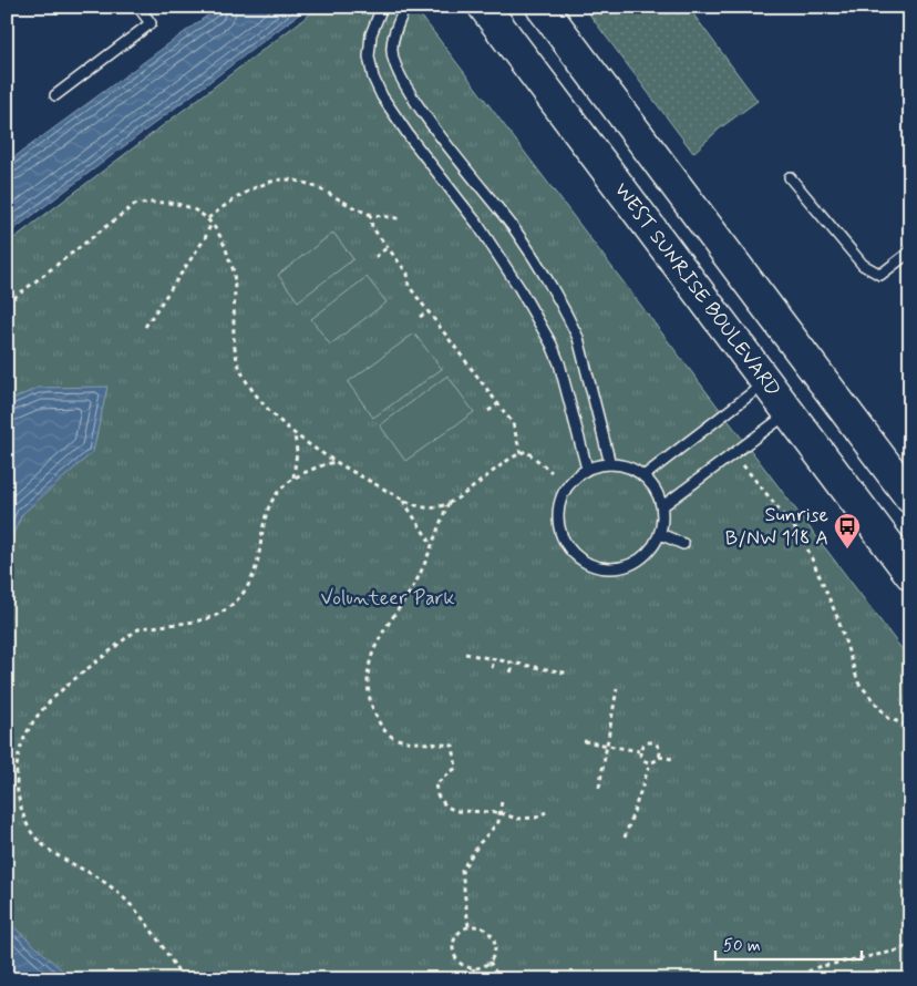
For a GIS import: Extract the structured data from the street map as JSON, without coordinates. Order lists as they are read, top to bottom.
{
  "streets": {
    "highway": ["WEST SUNRISE BOULEVARD"]
  },
  "parks": ["Volunteer Park"],
  "places": {
    "bus stop": ["Sunrise B/NW 118 A"]
  },
  "scale_bar": "50 m"
}
